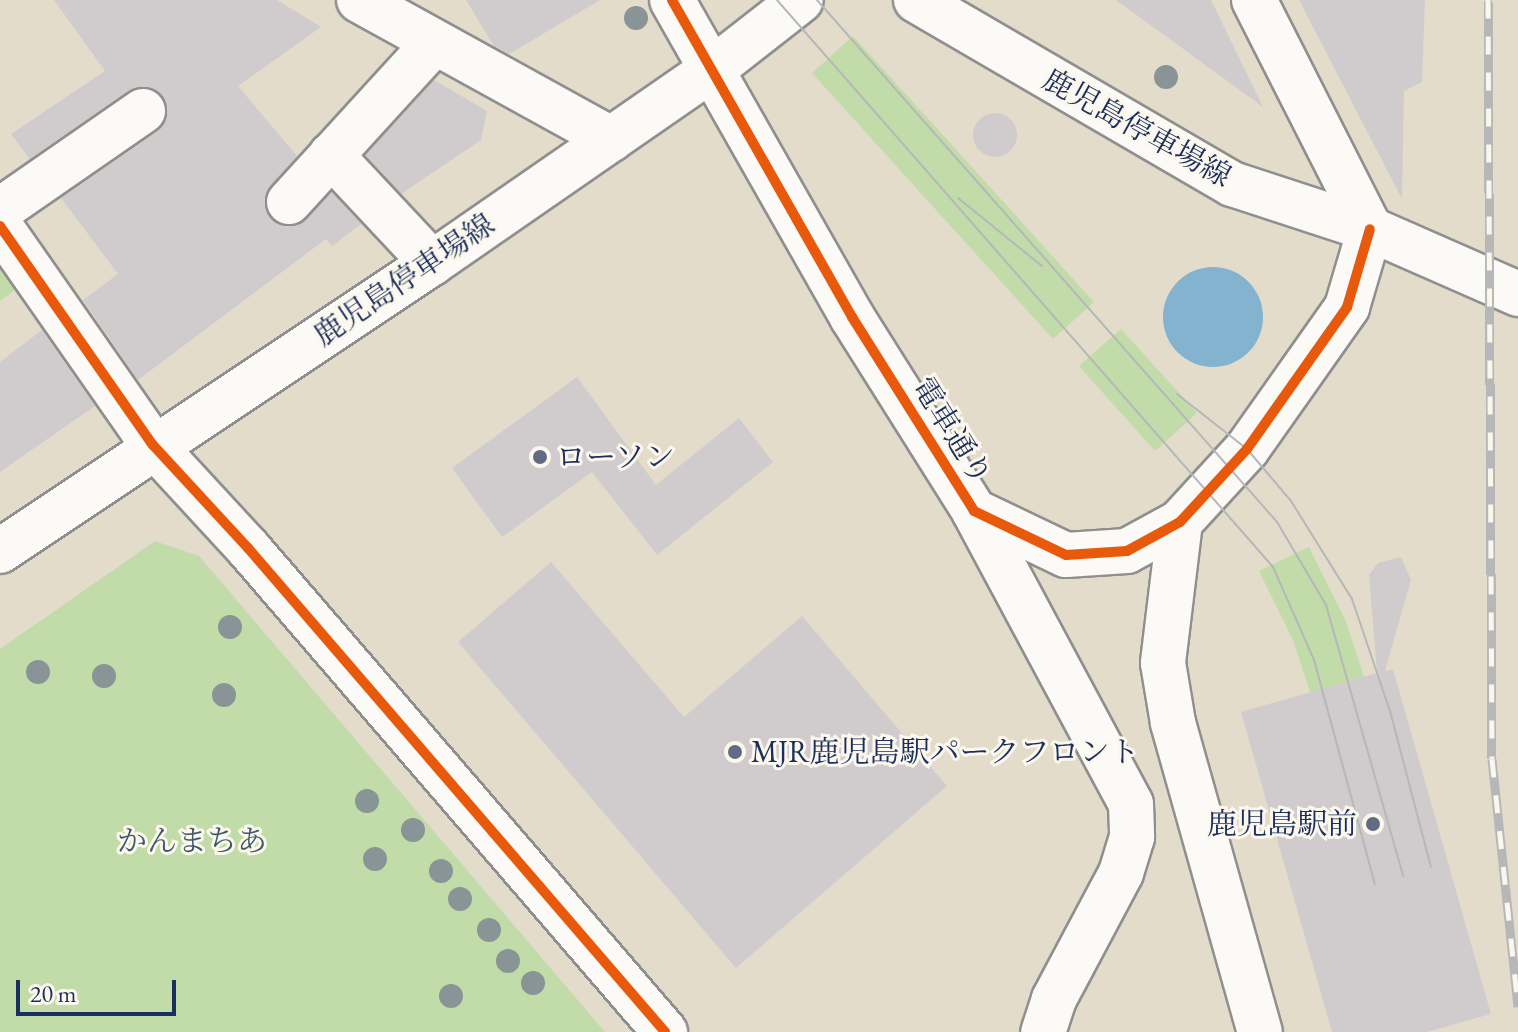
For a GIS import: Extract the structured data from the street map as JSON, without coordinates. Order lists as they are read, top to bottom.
{
  "streets": {
    "street": ["鹿児島停車場線", "電車通り"]
  },
  "crossings": [
    ["鹿児島停車場線", "電車通り"]
  ],
  "parks": ["かんまちあ"],
  "places": ["ローソン", "MJR鹿児島駅パークフロント", "鹿児島駅前"],
  "scale_bar": "20 m"
}
